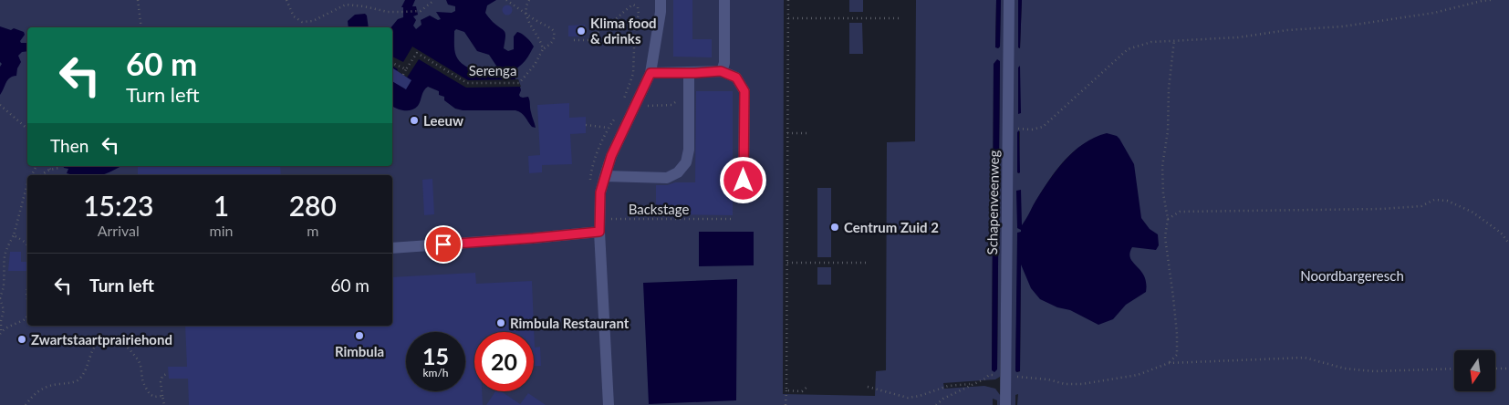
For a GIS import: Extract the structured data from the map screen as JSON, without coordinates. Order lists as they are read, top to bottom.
{
  "streets": {
    "street": ["Schapenveenweg"],
    "path": ["Serenga", "Backstage"]
  },
  "parks": ["Noordbargeresch"],
  "places": [
    "Klima food & drinks",
    "Leeuw",
    "Centrum Zuid 2",
    "Rimbula Restaurant",
    "Rimbula",
    "Zwartstaartprairiehond"
  ],
  "north": "bottom",
  "page": {
    "turn": ["60 m", "Turn left"],
    "then": "Then",
    "eta": [
      "15:23",
      "Arrival",
      "1",
      "min",
      "280",
      "m"
    ],
    "list": [
      {
        "name": "Turn left",
        "value": "60 m"
      }
    ],
    "speed": "15 km/h",
    "limit": "20"
  }
}
